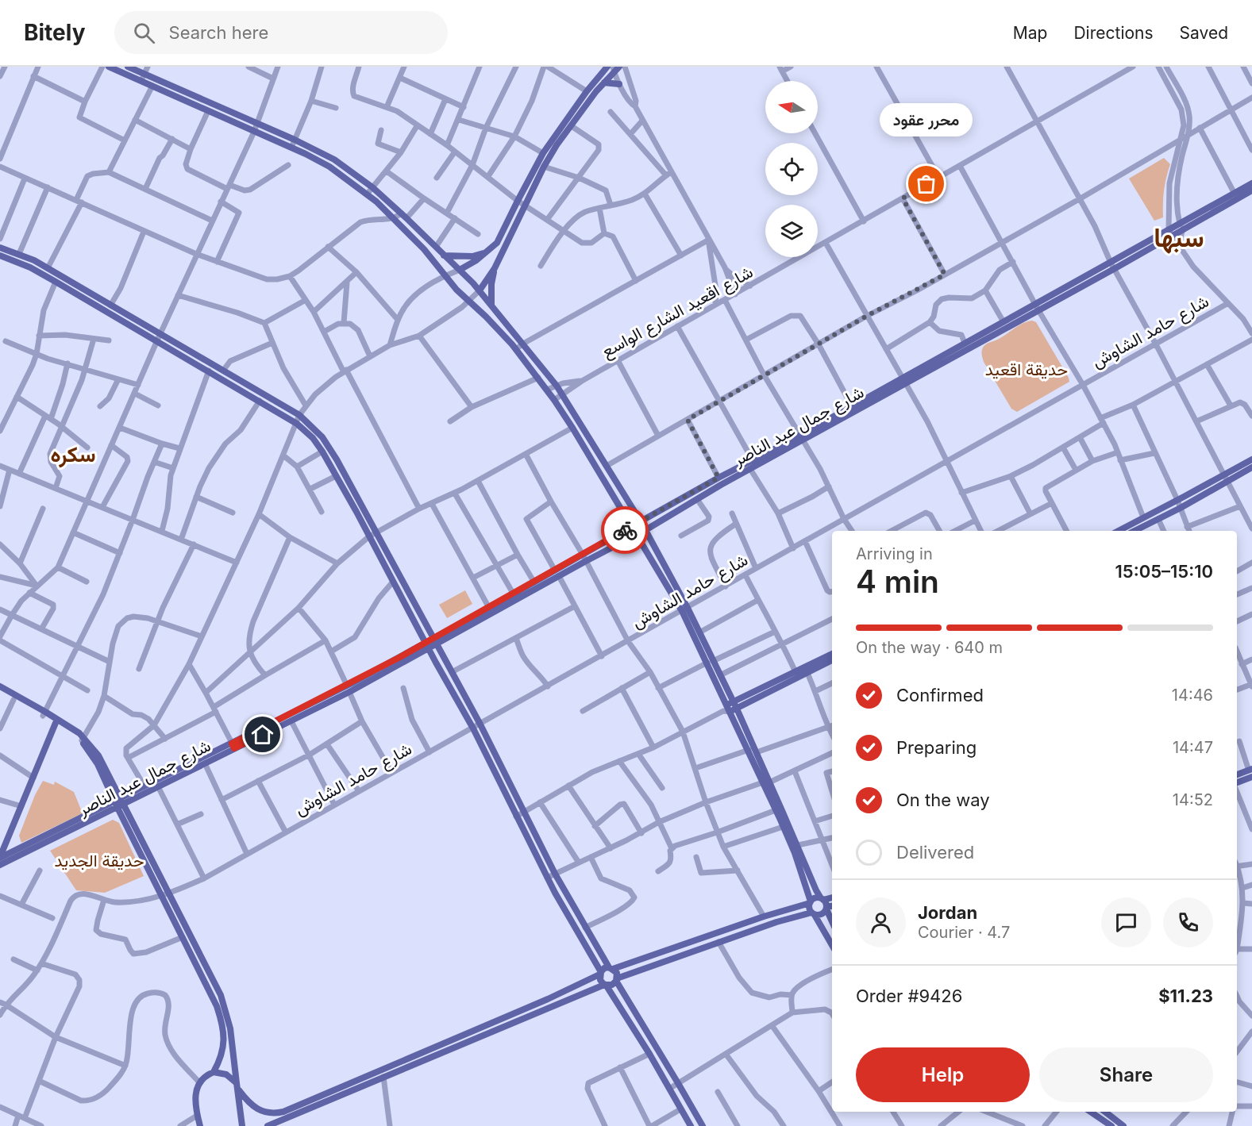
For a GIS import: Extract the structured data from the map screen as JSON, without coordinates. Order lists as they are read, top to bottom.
{
  "streets": {
    "main road": ["شارع جمال عبد الناصر"],
    "street": ["شارع اقعيد الشارع الواسع", "شارع حامد الشاوش"]
  },
  "districts": ["سبها", "سكره"],
  "parks": ["حديقة اقعيد", "حديقة الجديد"],
  "places": ["محرر عقود"],
  "north": "left",
  "page": {
    "header": "Bitely",
    "search": "Search here",
    "nav": ["Map", "Directions", "Saved"],
    "bubble": "محرر عقود",
    "heading": ["4 min", "Arriving in", "15:05–15:10"],
    "panel": [
      "Jordan",
      "Courier · 4.7",
      "Order #9426",
      "$11.23"
    ],
    "bar": "On the way · 640 m",
    "list": [
      ["Confirmed", "14:46"],
      ["Preparing", "14:47"],
      ["On the way", "14:52"],
      "Delivered"
    ],
    "buttons": ["Help", "Share"]
  }
}
